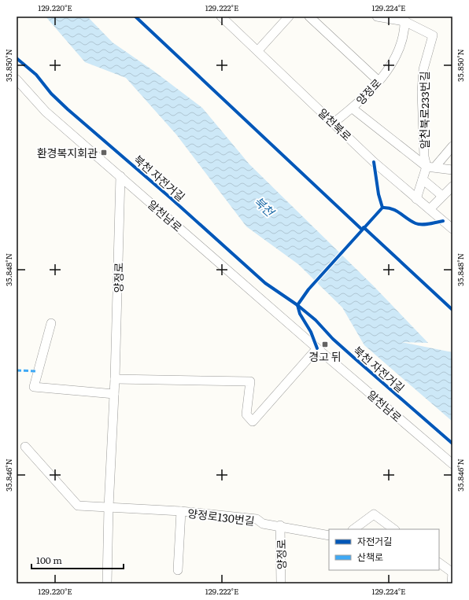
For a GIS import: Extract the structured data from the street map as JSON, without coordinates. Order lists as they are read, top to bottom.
{
  "streets": {
    "street": [
      "양정로",
      "알천북로233번길",
      "알천북로",
      "알천남로",
      "양정로130번길"
    ],
    "cycle path": ["북천 자전거길"]
  },
  "crossings": [
    ["양정로", "알천북로233번길"],
    ["양정로", "알천북로"],
    ["양정로", "알천남로"],
    ["양정로", "양정로130번길"],
    ["알천북로233번길", "알천북로"]
  ],
  "water": ["북천"],
  "places": {
    "transit": ["환경복지회관", "경고 뒤"]
  },
  "legend": ["자전거길", "산책로"],
  "scale_bar": "100 m",
  "coordinates": [
    "129.220°E",
    "129.222°E",
    "129.224°E",
    "35.850°N",
    "35.848°N",
    "35.846°N"
  ]
}
